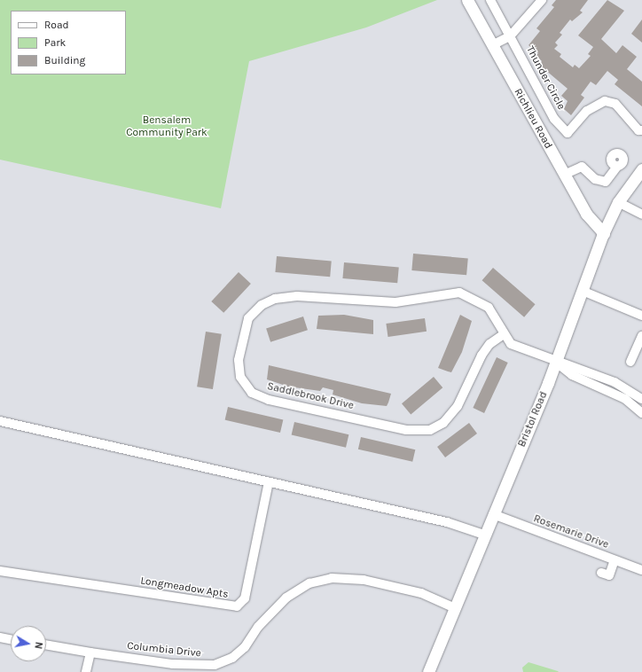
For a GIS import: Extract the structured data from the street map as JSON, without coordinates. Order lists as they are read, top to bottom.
{
  "streets": {
    "main road": ["Richlieu Road", "Bristol Road"],
    "street": [
      "Thunder Circle",
      "Saddlebrook Drive",
      "Rosemarie Drive",
      "Longmeadow Apts",
      "Columbia Drive"
    ]
  },
  "crossings": [
    ["Richlieu Road", "Bristol Road"],
    ["Saddlebrook Drive", "Bristol Road"],
    ["Bristol Road", "Rosemarie Drive"],
    ["Bristol Road", "Columbia Drive"]
  ],
  "parks": ["Bensalem Community Park"],
  "legend": ["Road", "Park", "Building"],
  "north": "right"
}
